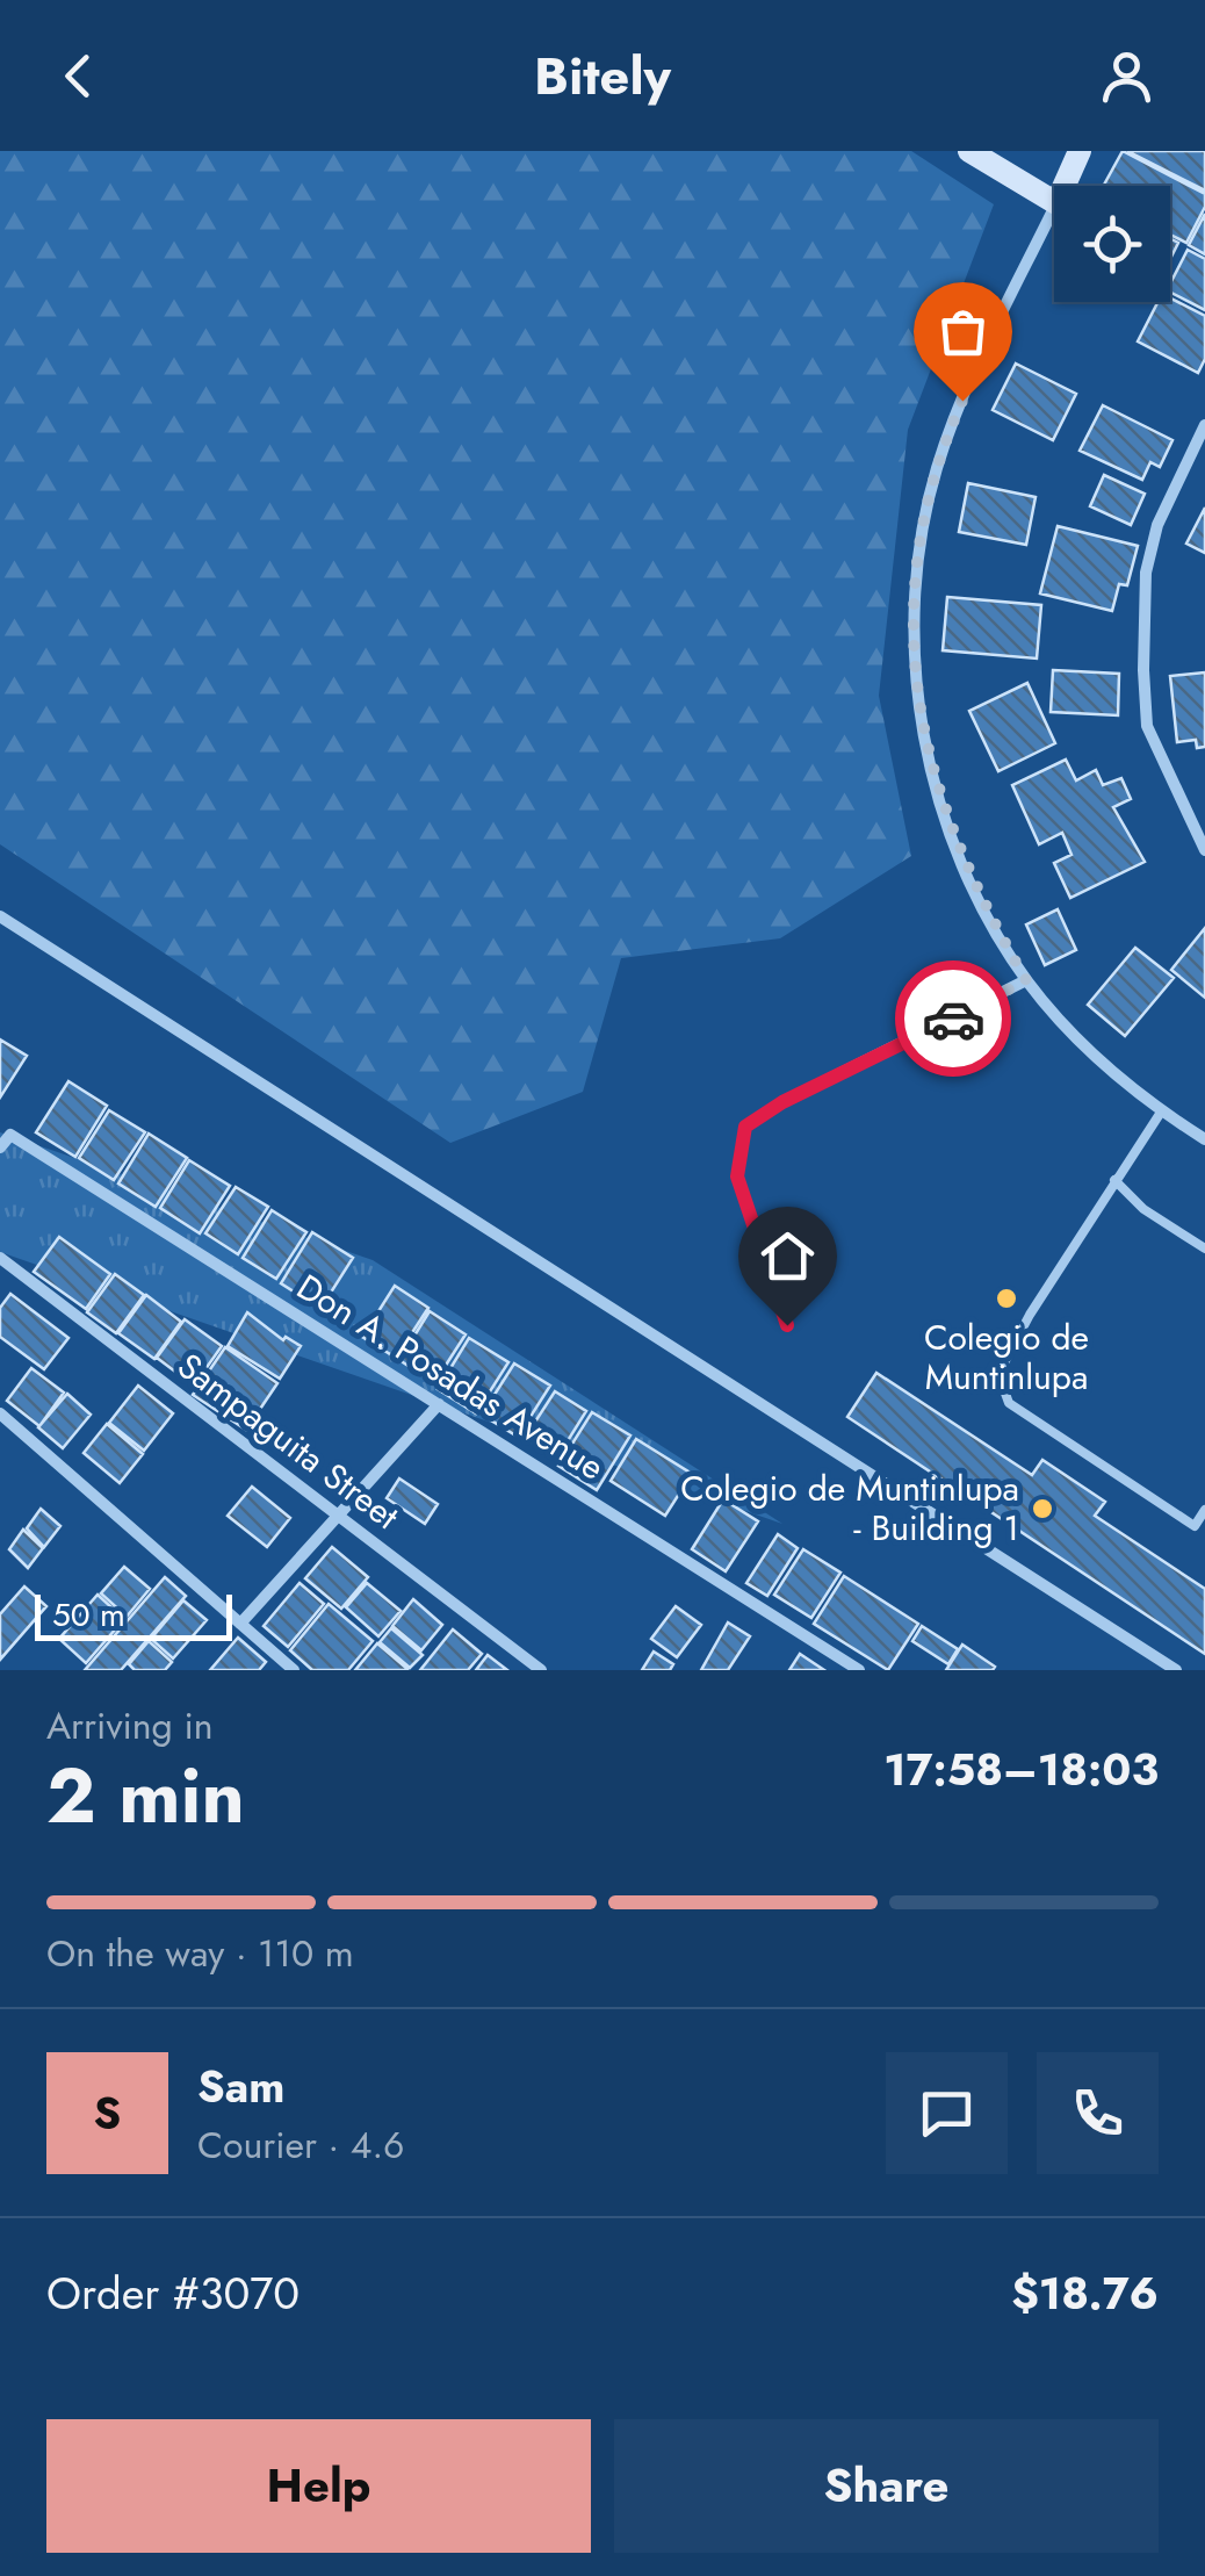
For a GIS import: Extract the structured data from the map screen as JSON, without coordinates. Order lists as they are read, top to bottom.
{
  "streets": {
    "street": ["Don A. Posadas Avenue", "Sampaguita Street"]
  },
  "places": ["Colegio de Muntinlupa", "Colegio de Muntinlupa - Building 1"],
  "scale_bar": "50 m",
  "page": {
    "header": "Bitely",
    "scale": "50 m",
    "heading": ["2 min", "Arriving in", "17:58–18:03"],
    "panel": [
      "Sam",
      "Courier · 4.6",
      "Order #3070",
      "$18.76"
    ],
    "bar": "On the way · 110 m",
    "round": "S",
    "buttons": ["Help", "Share"]
  }
}
